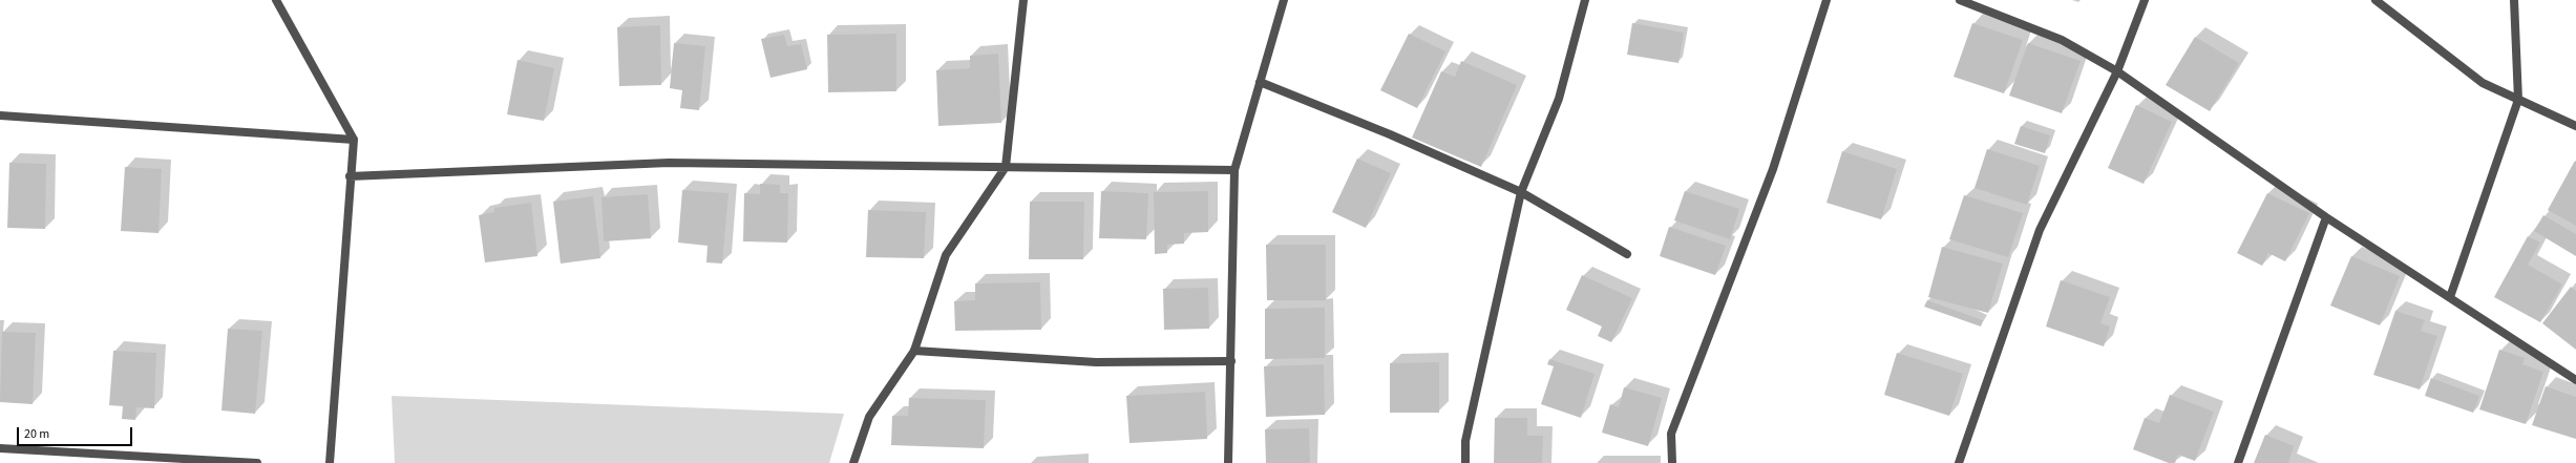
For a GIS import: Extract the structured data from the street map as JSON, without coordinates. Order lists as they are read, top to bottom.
{
  "scale_bar": "20 m"
}
